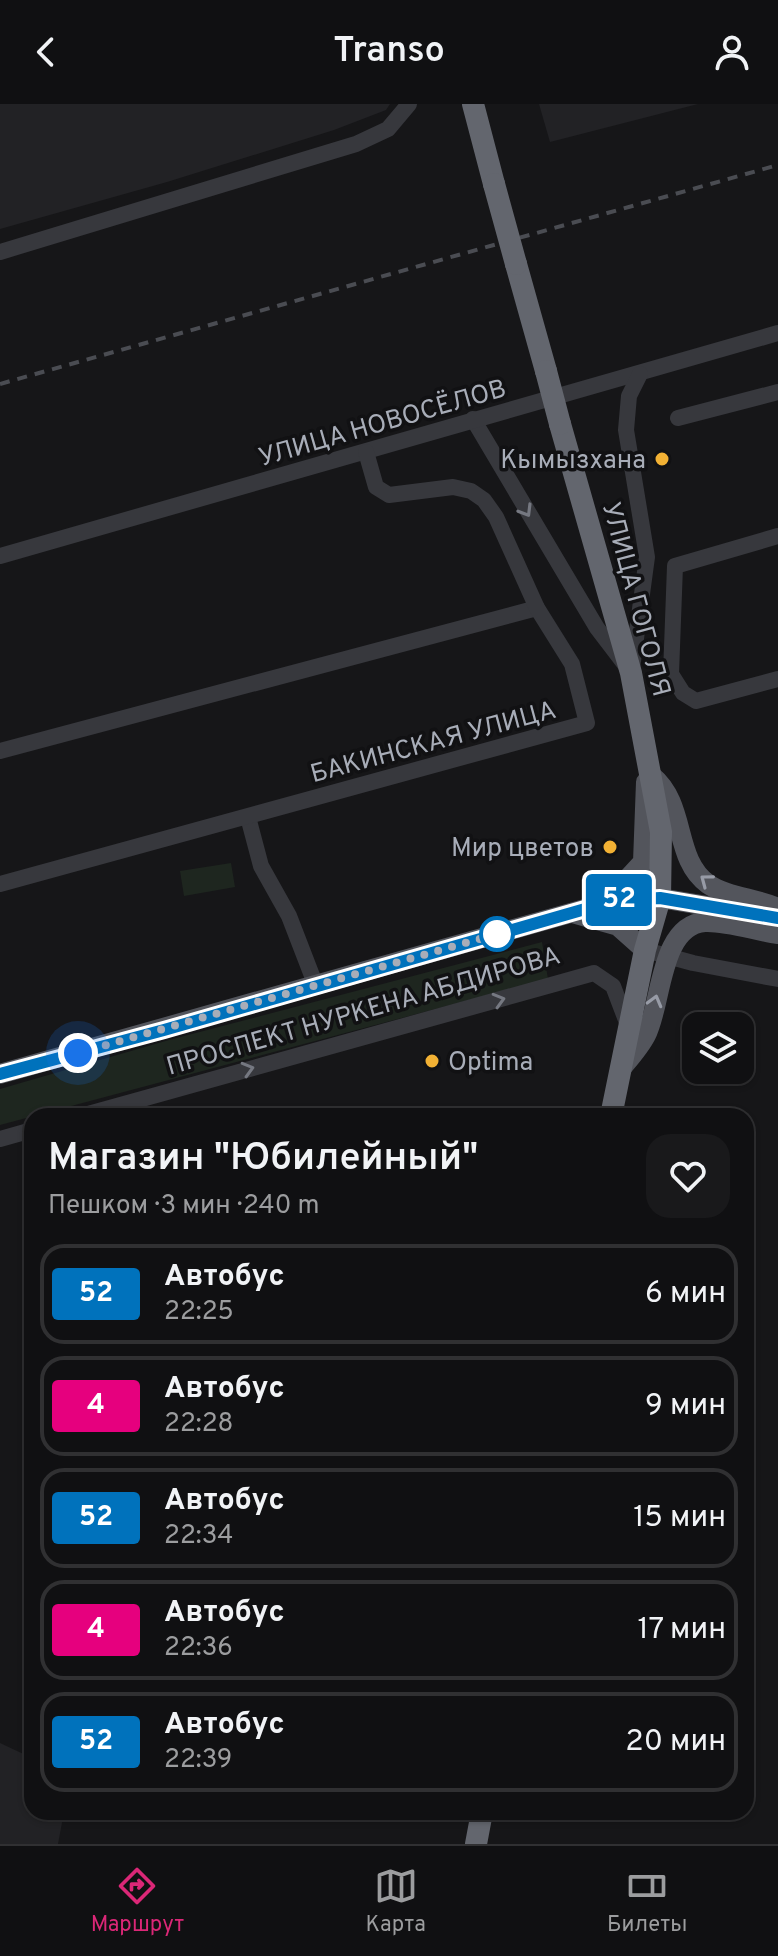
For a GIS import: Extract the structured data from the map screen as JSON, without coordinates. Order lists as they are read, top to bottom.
{
  "streets": {
    "highway": ["УЛИЦА ГОГОЛЯ"],
    "main road": ["ПРОСПЕКТ НУРКЕНА АБДИРОВА"],
    "street": ["УЛИЦА НОВОСЁЛОВ", "БАКИНСКАЯ УЛИЦА"]
  },
  "crossings": [
    ["УЛИЦА НОВОСЁЛОВ", "БАКИНСКАЯ УЛИЦА"],
    ["УЛИЦА ГОГОЛЯ", "ПРОСПЕКТ НУРКЕНА АБДИРОВА"]
  ],
  "places": ["Кымызхана", "Мир цветов", "Optima"],
  "lines": ["bus line 52"],
  "page": {
    "header": "Transo",
    "on_map": "52",
    "heading": ["Магазин \"Юбилейный\"", "Пешком · 3 мин · 240 m"],
    "list": [
      {
        "mark": "52",
        "name": "Автобус",
        "note": "22:25",
        "value": "6 мин"
      },
      {
        "mark": "4",
        "name": "Автобус",
        "note": "22:28",
        "value": "9 мин"
      },
      {
        "mark": "52",
        "name": "Автобус",
        "note": "22:34",
        "value": "15 мин"
      },
      {
        "mark": "4",
        "name": "Автобус",
        "note": "22:36",
        "value": "17 мин"
      },
      {
        "mark": "52",
        "name": "Автобус",
        "note": "22:39",
        "value": "20 мин"
      }
    ],
    "tabs": ["Маршрут", "Карта", "Билеты"]
  }
}
